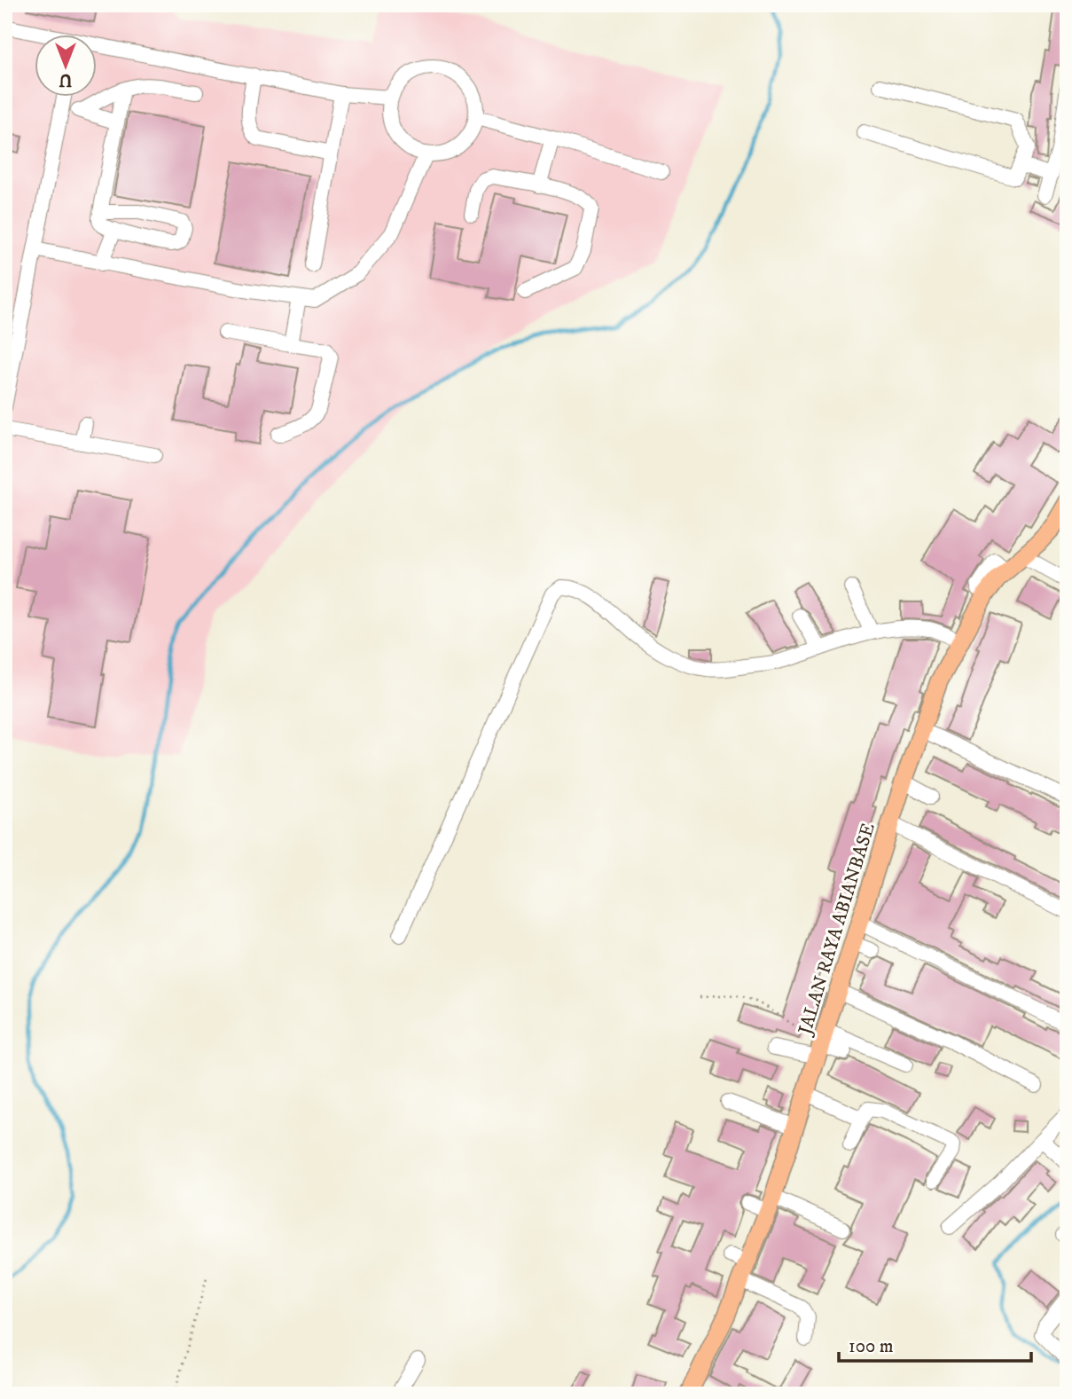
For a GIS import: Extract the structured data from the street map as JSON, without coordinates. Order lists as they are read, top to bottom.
{
  "streets": {
    "main road": ["JALAN RAYA ABIANBASE"]
  },
  "scale_bar": "100 m",
  "north": "bottom"
}
